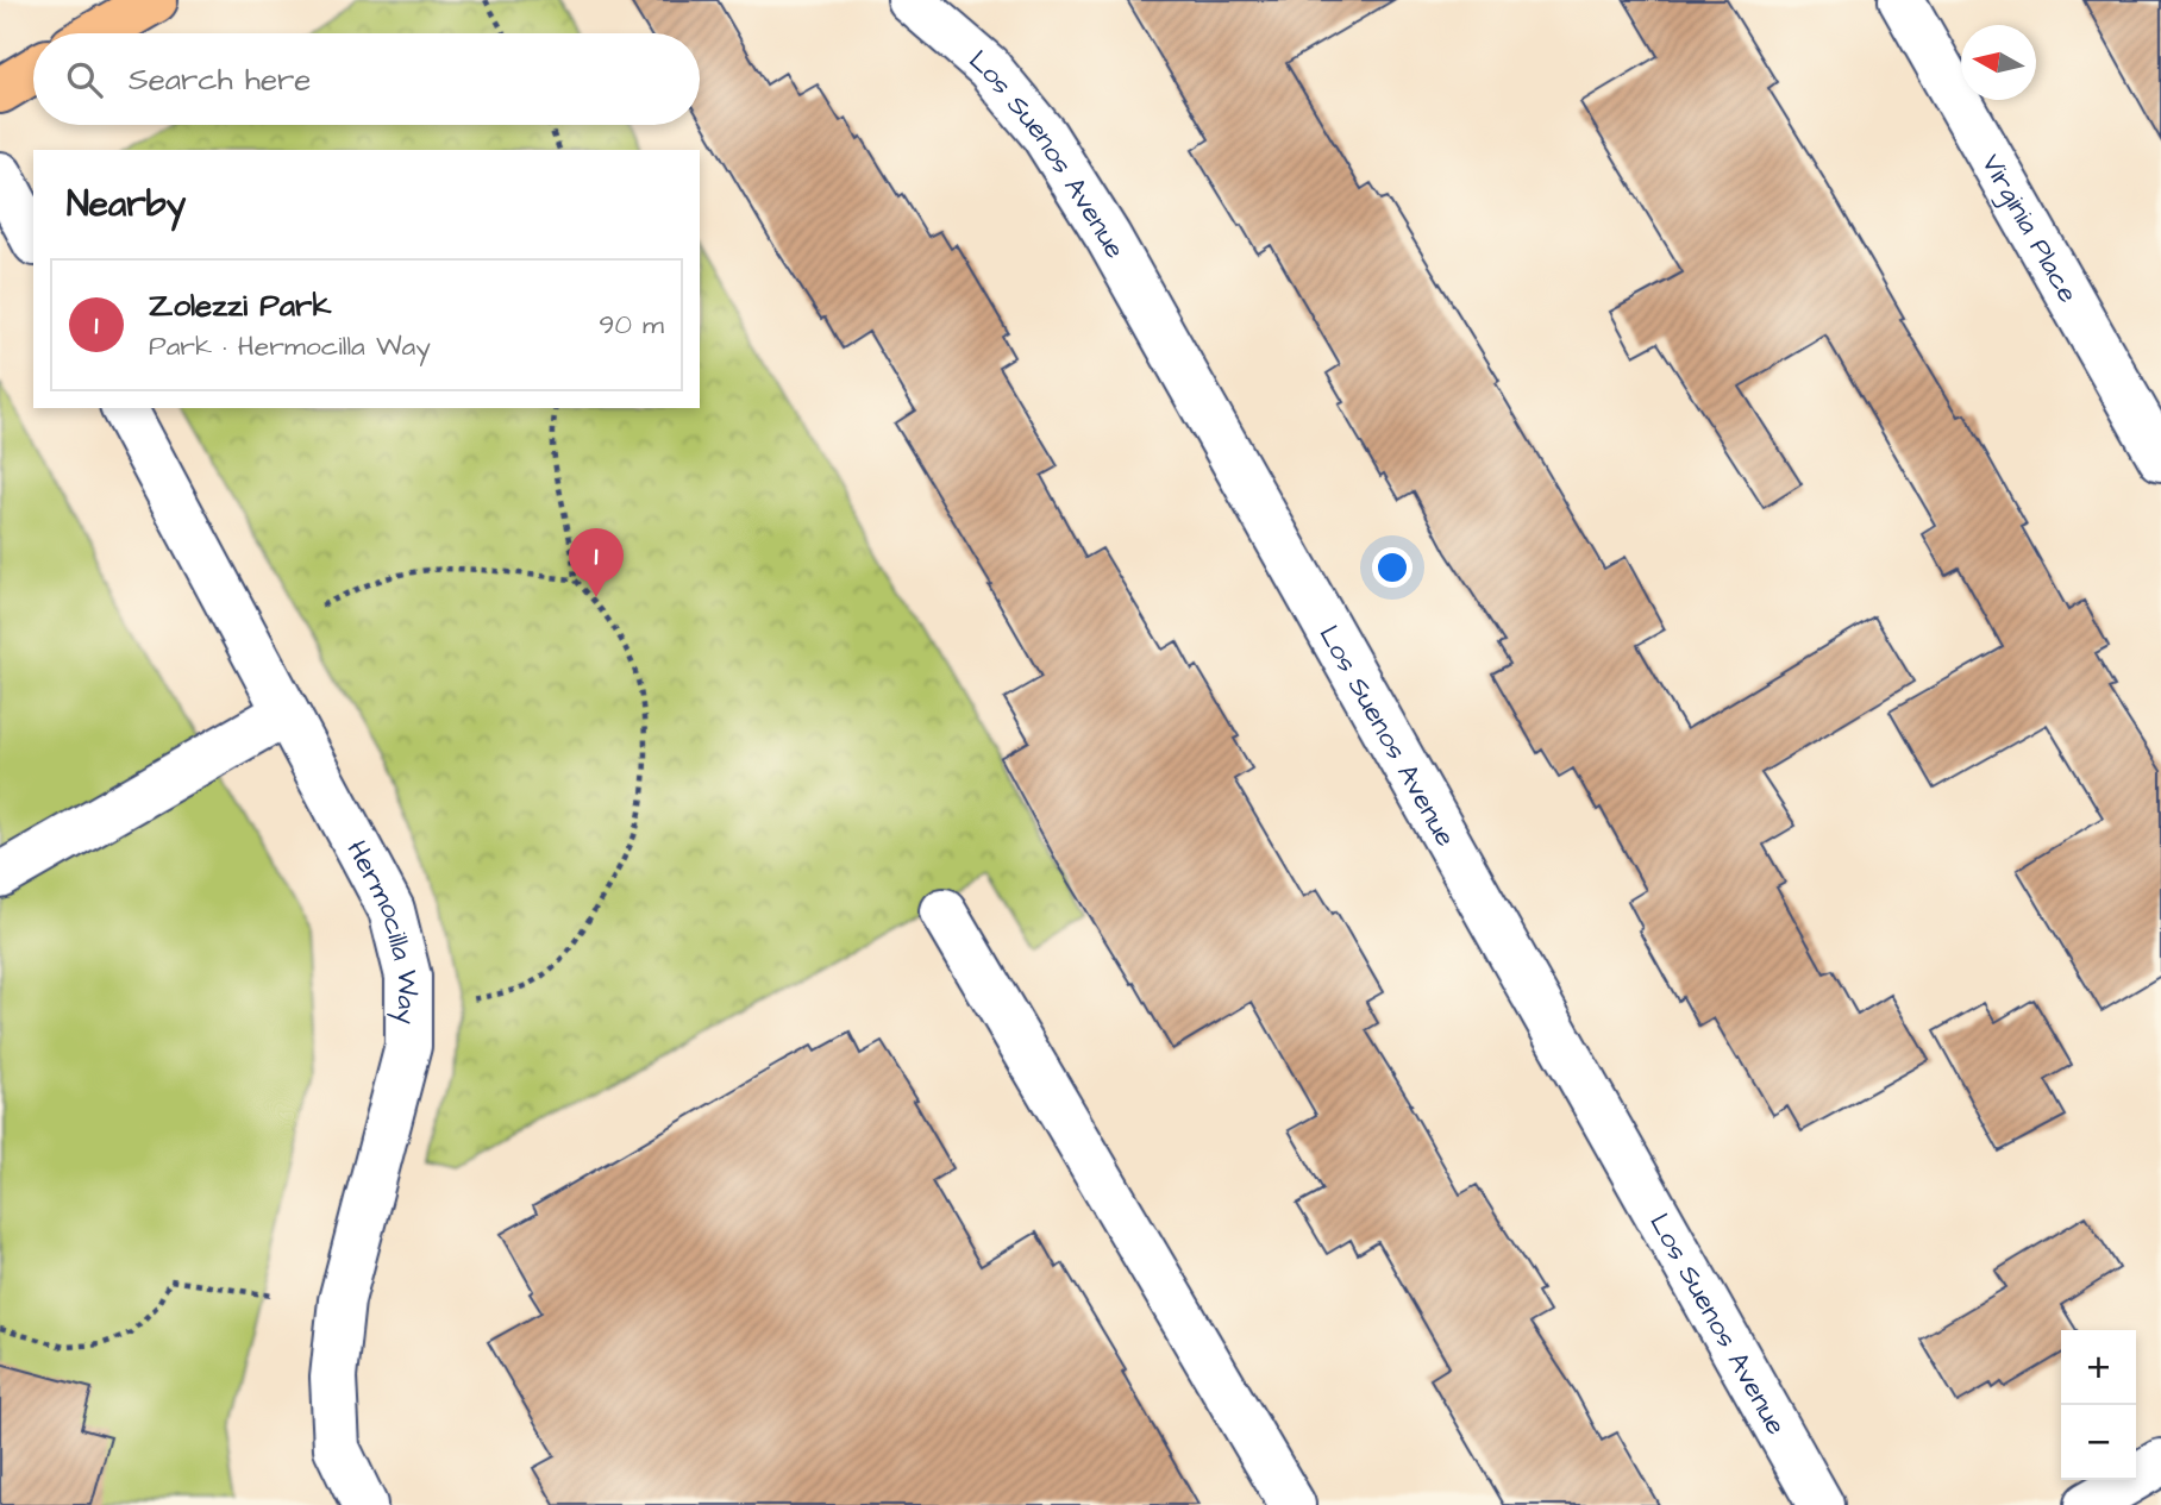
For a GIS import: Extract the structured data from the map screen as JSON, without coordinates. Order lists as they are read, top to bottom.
{
  "streets": {
    "street": ["Los Suenos Avenue", "Virginia Place", "Hermocilla Way"]
  },
  "north": "left",
  "page": {
    "search": "Search here",
    "heading": "Nearby",
    "list": [
      {
        "mark": "1",
        "name": "Zolezzi Park",
        "note": "Park · Hermocilla Way",
        "value": "90 m"
      }
    ],
    "pins": "1",
    "map_buttons": ["+", "−"]
  }
}
